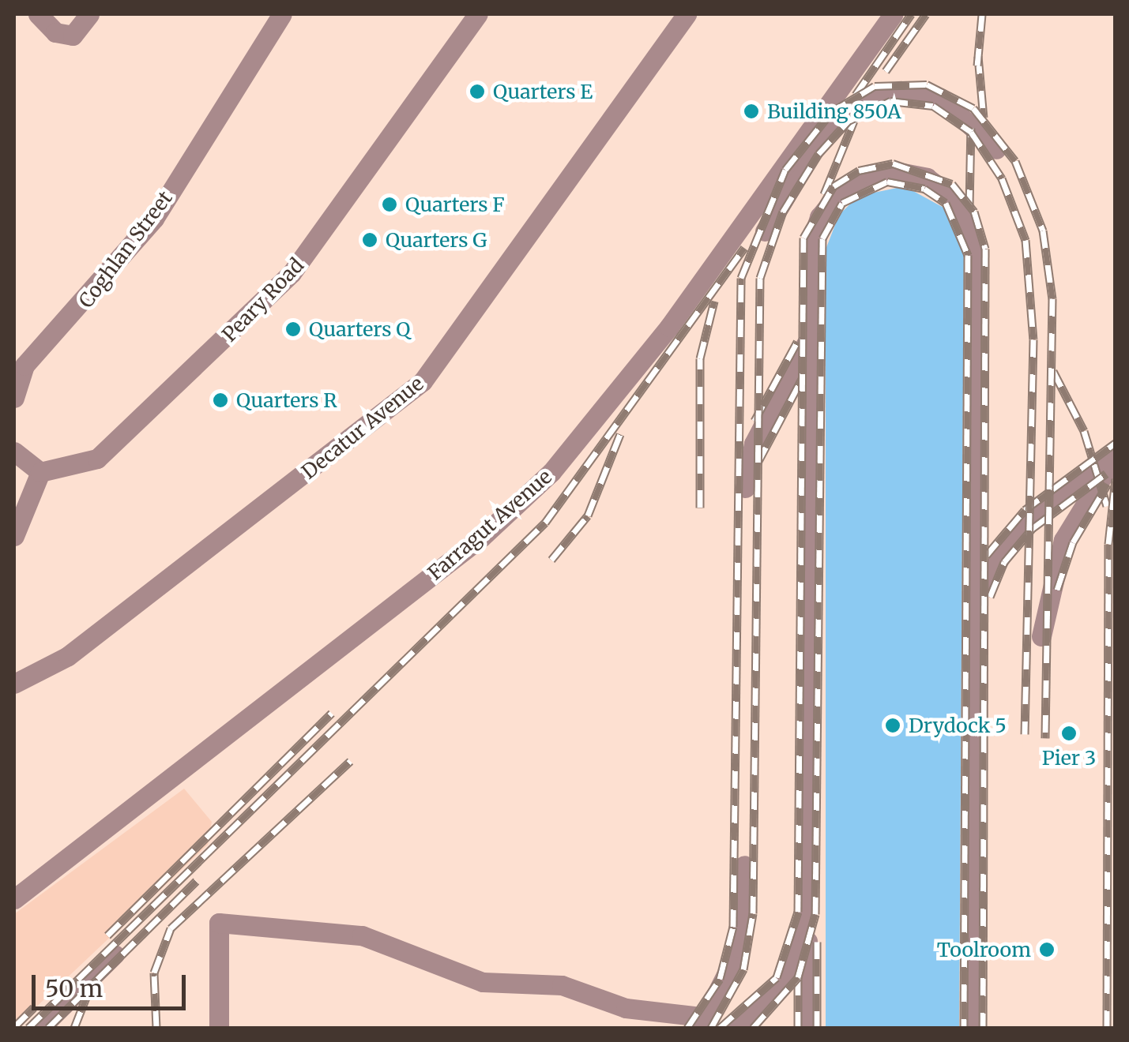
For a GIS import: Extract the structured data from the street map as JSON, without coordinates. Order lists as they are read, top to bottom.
{
  "streets": {
    "street": [
      "Coghlan Street",
      "Peary Road",
      "Decatur Avenue",
      "Farragut Avenue"
    ]
  },
  "places": [
    "Quarters E",
    "Building 850A",
    "Quarters F",
    "Quarters G",
    "Quarters Q",
    "Quarters R",
    "Drydock 5",
    "Pier 3",
    "Toolroom"
  ],
  "scale_bar": "50 m"
}
